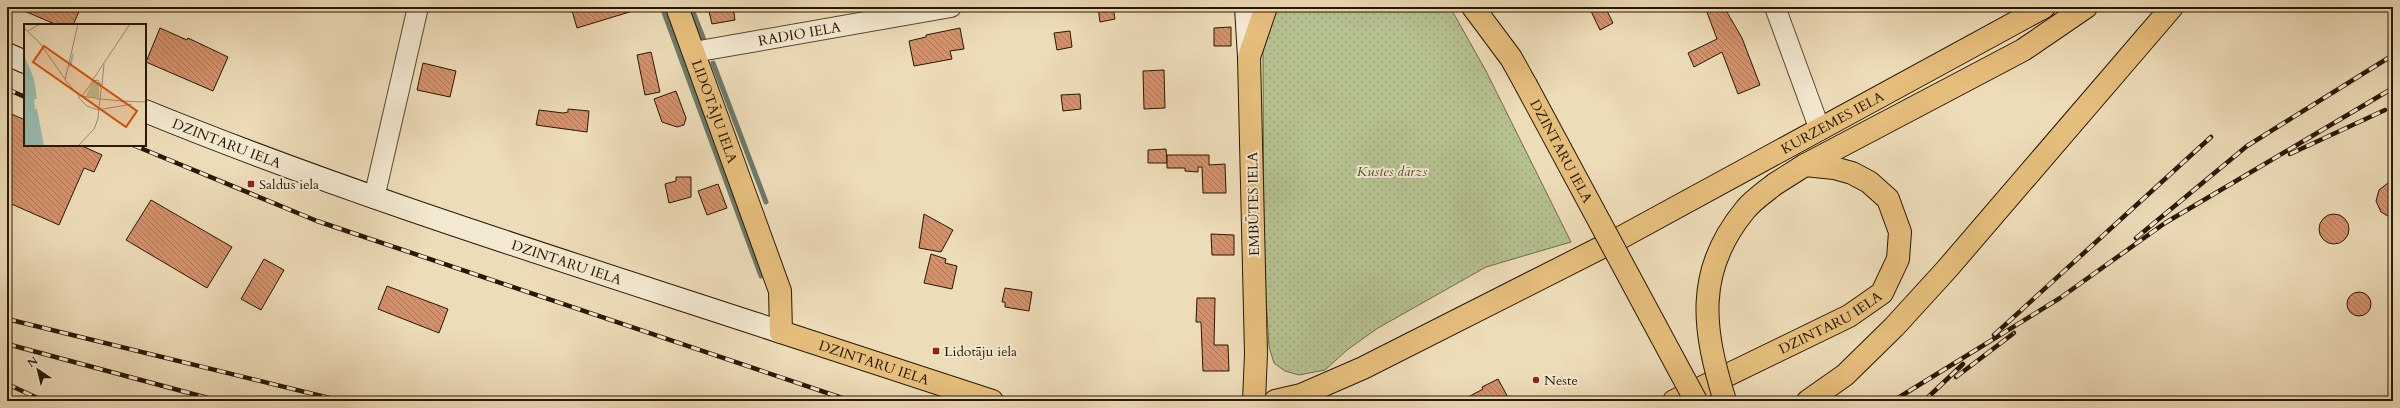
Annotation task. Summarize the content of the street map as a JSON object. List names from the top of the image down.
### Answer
{
  "streets": {
    "main road": [
      "LIDOTĀJU IELA",
      "KURZEMES IELA",
      "DZINTARU IELA",
      "EMBŪTES IELA"
    ],
    "street": ["RADIO IELA"]
  },
  "crossings": [
    ["RADIO IELA", "LIDOTĀJU IELA"],
    ["LIDOTĀJU IELA", "DZINTARU IELA"]
  ],
  "parks": ["Kustes dārzs"],
  "places": {
    "transit": ["Saldus iela", "Lidotāju iela"],
    "other": ["Neste"]
  },
  "north": "top left"
}
